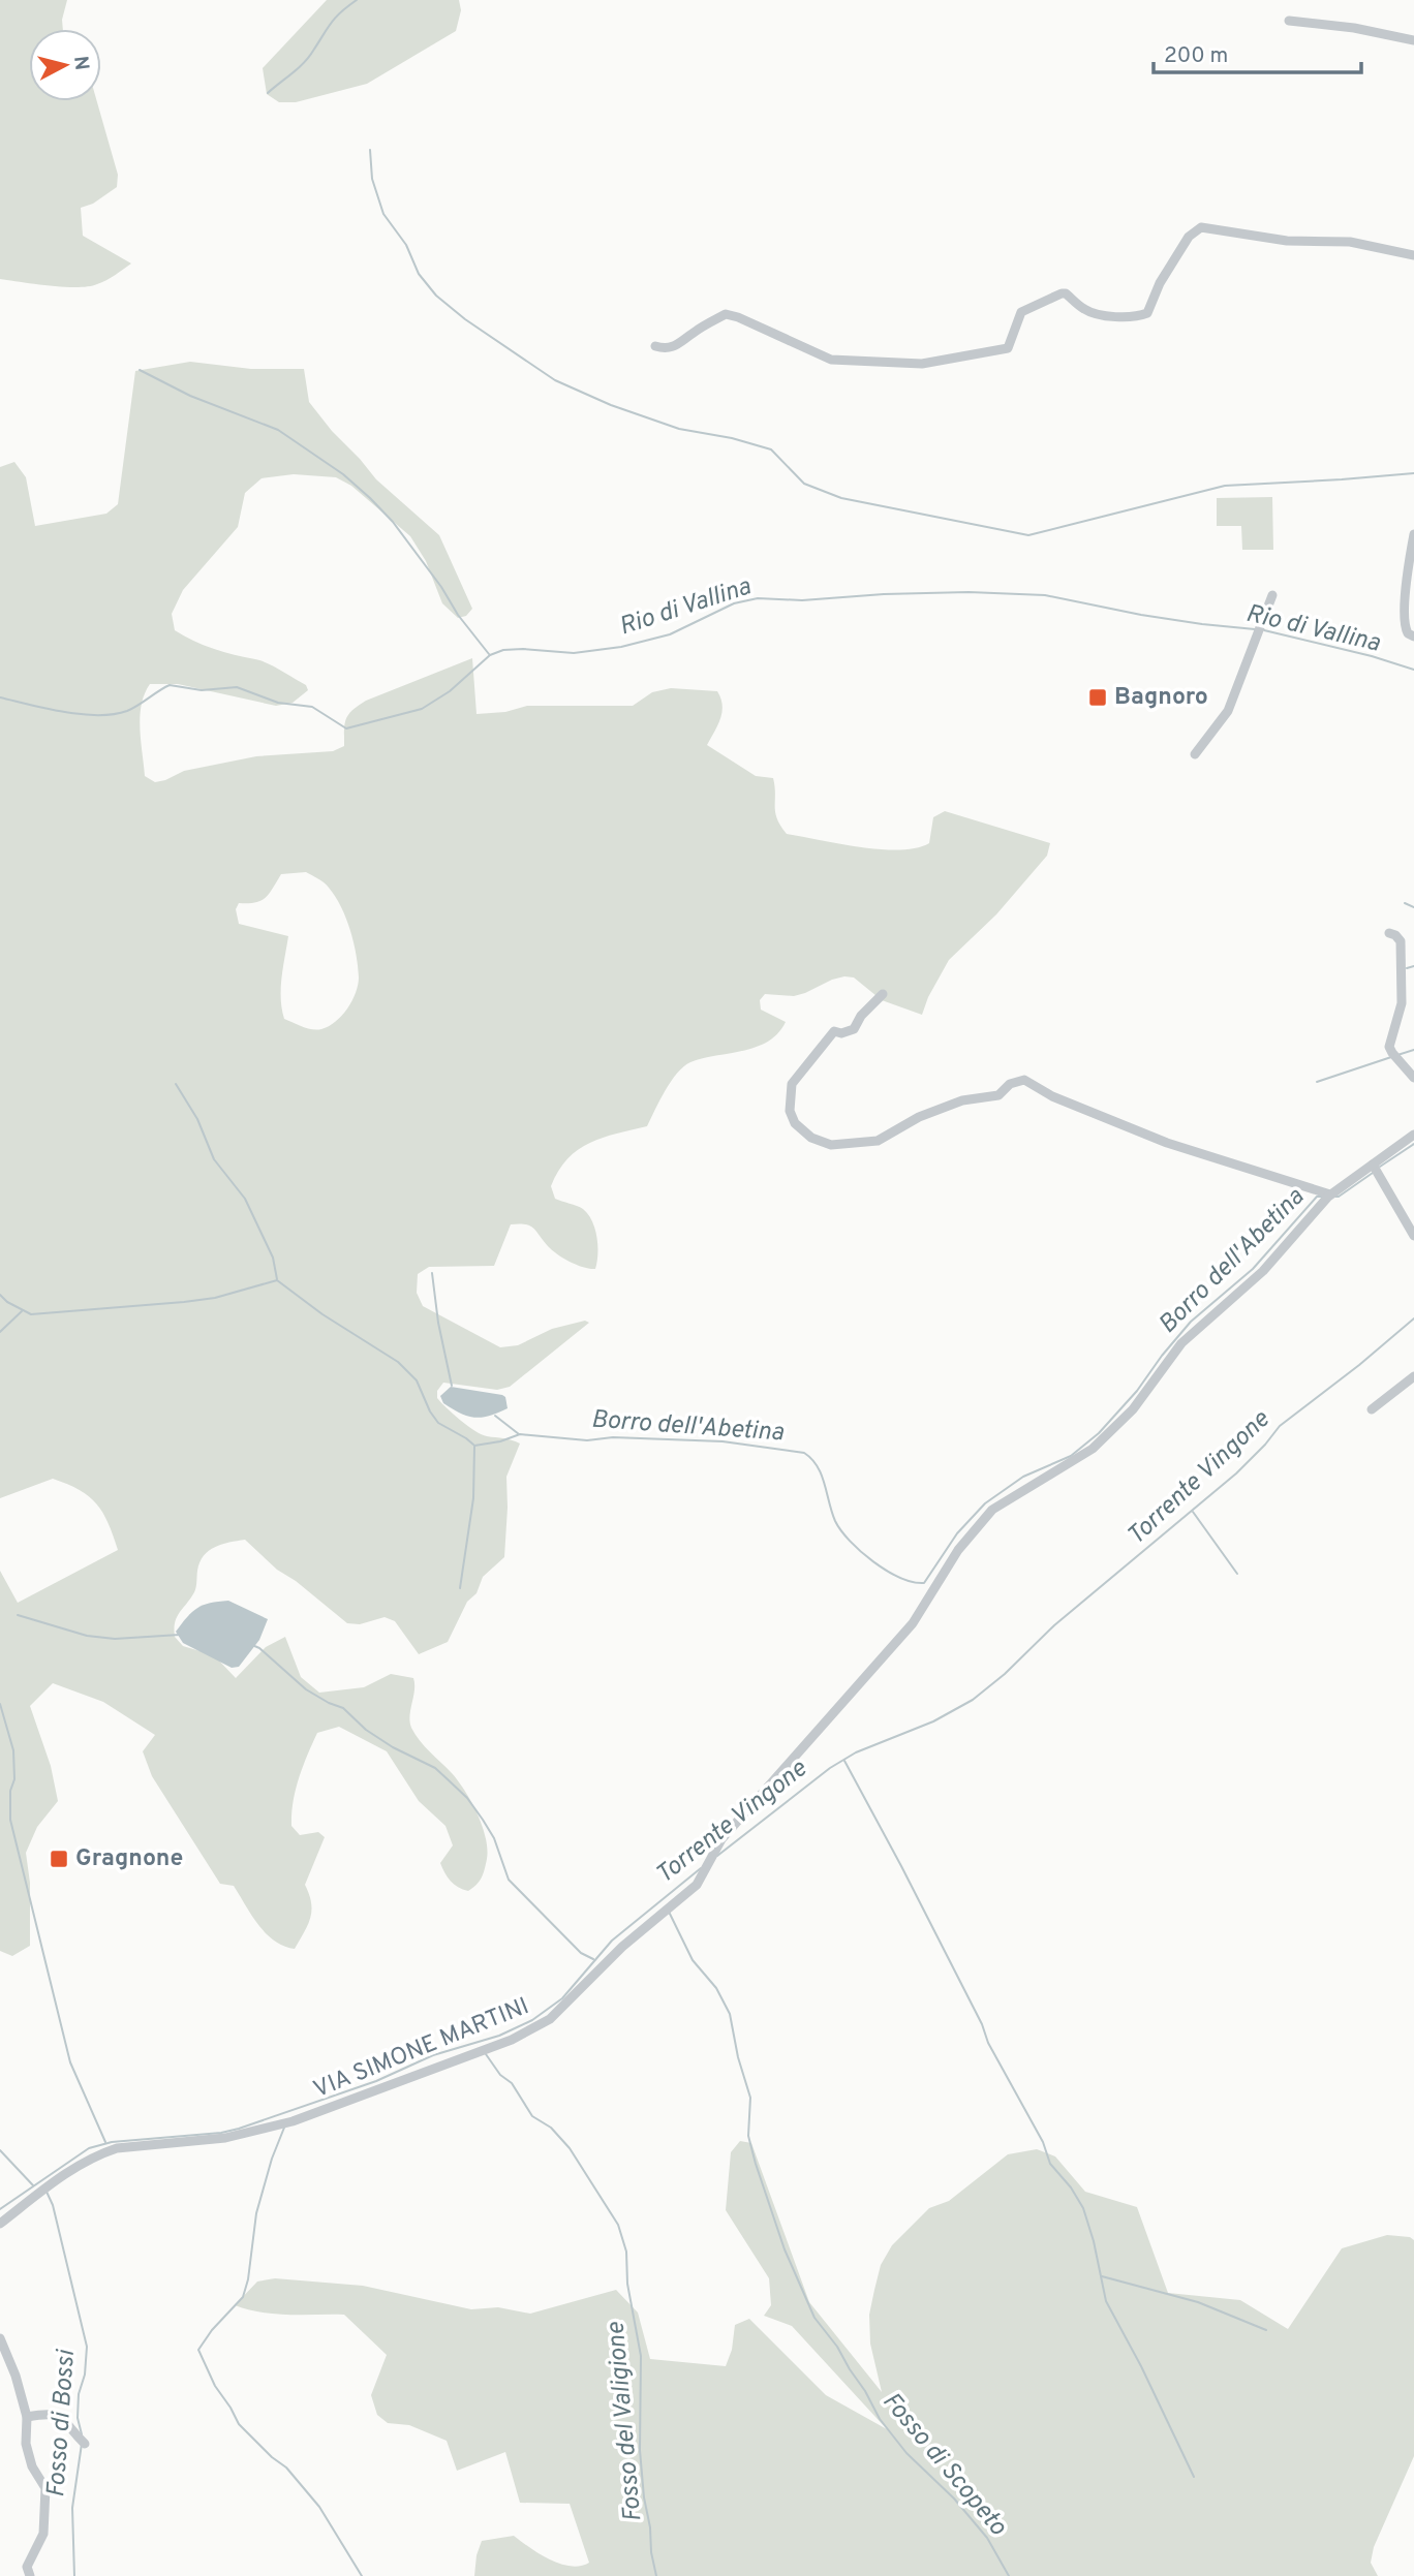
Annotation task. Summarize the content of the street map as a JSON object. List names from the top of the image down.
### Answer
{
  "streets": {
    "street": ["VIA SIMONE MARTINI"]
  },
  "water": [
    "Rio di Vallina",
    "Borro dell'Abetina",
    "Torrente Vingone",
    "Fosso del Valigione",
    "Fosso di Bossi",
    "Fosso di Scopeto"
  ],
  "places": {
    "transit": ["Bagnoro", "Gragnone"]
  },
  "scale_bar": "200 m",
  "north": "right"
}
